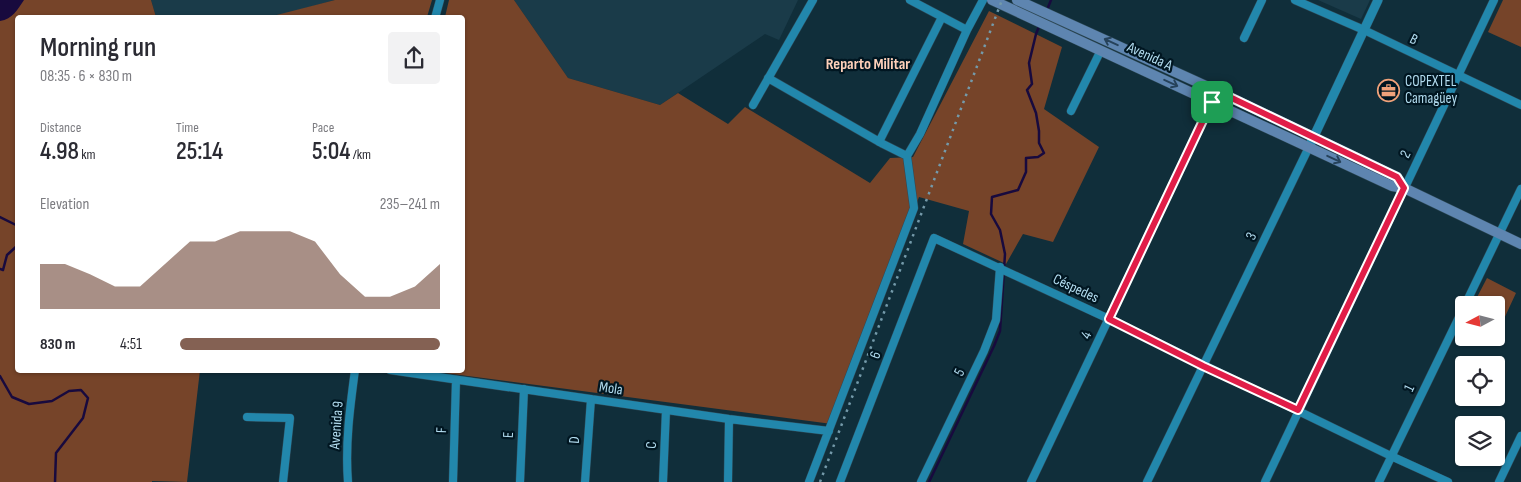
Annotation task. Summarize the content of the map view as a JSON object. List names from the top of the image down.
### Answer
{
  "streets": {
    "main road": ["Avenida A"],
    "street": [
      "B",
      "2",
      "3",
      "Céspedes",
      "4",
      "6",
      "5",
      "Mola",
      "1",
      "Avenida 9",
      "F",
      "E",
      "D",
      "C"
    ]
  },
  "crossings": [
    ["B", "2"],
    ["B", "3"],
    ["Avenida A", "2"],
    ["Avenida A", "3"],
    ["Avenida A", "4"],
    ["Avenida A", "1"],
    ["2", "Céspedes"],
    ["3", "Céspedes"],
    ["Céspedes", "4"],
    ["Céspedes", "6"],
    ["Céspedes", "5"],
    ["Céspedes", "1"],
    ["Mola", "F"],
    ["Mola", "E"],
    ["Mola", "D"],
    ["Mola", "C"]
  ],
  "districts": ["Reparto Militar"],
  "places": {
    "office": ["COPEXTEL Camagüey"]
  },
  "north": "left",
  "page": {
    "heading": ["Morning run", "08:35 · 6 × 830 m"],
    "stats": [
      ["Distance", "4.98 km"],
      ["Time", "25:14"],
      ["Pace", "5:04 /km"]
    ],
    "chart": ["Elevation", "235–241 m"],
    "list": [
      {
        "name": "830 m",
        "note": "4:51"
      }
    ]
  }
}
